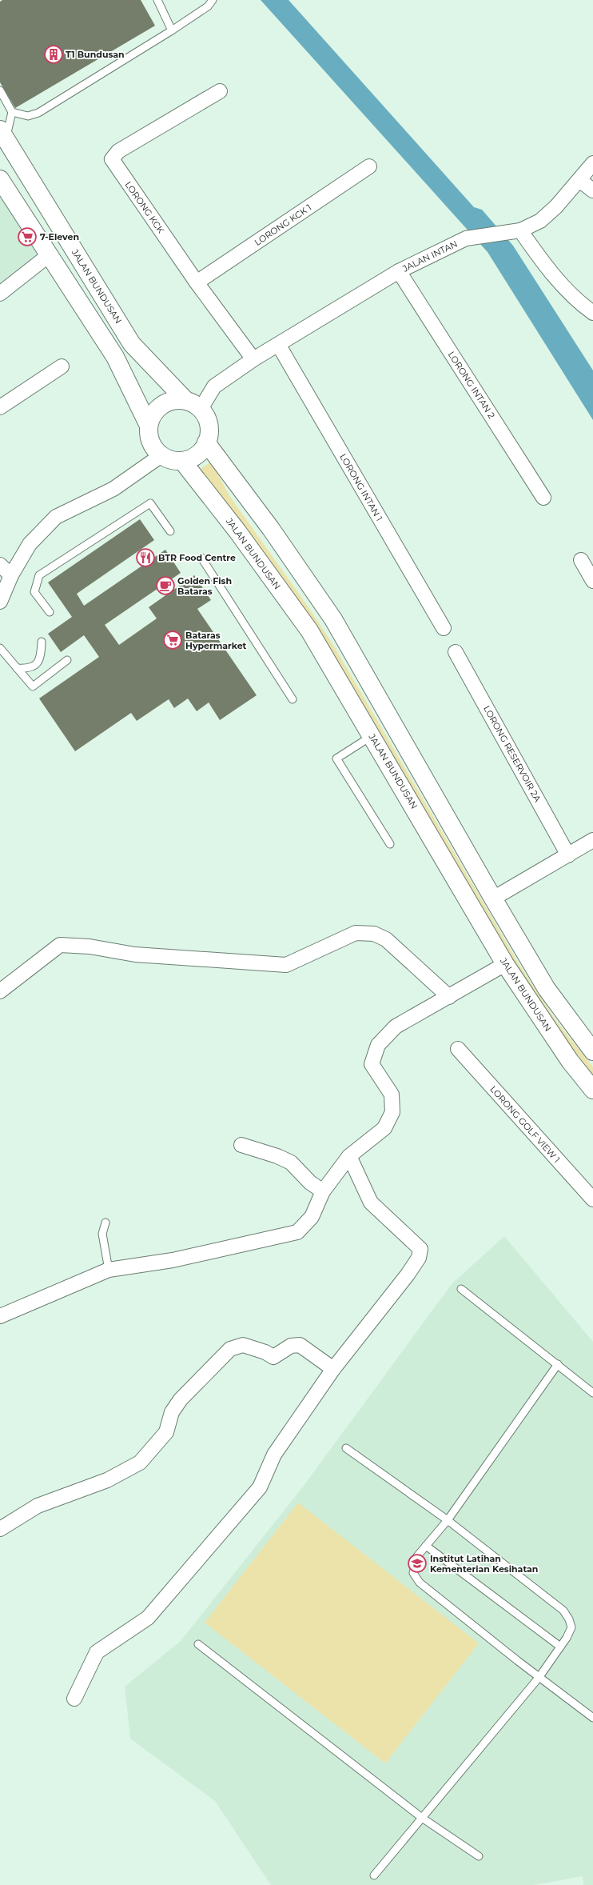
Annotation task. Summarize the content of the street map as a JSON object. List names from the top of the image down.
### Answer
{
  "streets": {
    "main road": ["JALAN BUNDUSAN"],
    "street": [
      "LORONG KCK",
      "LORONG KCK 1",
      "JALAN INTAN",
      "LORONG INTAN 2",
      "LORONG INTAN 1",
      "LORONG RESERVOIR 2A",
      "LORONG GOLF VIEW 1"
    ]
  },
  "crossings": [
    ["LORONG KCK", "LORONG KCK 1"],
    ["LORONG KCK", "JALAN INTAN"],
    ["JALAN INTAN", "JALAN BUNDUSAN"],
    ["JALAN INTAN", "LORONG INTAN 2"],
    ["JALAN INTAN", "LORONG INTAN 1"]
  ],
  "places": {
    "building": ["T1 Bundusan"],
    "supermarket": ["7-Eleven", "Bataras Hypermarket"],
    "restaurant": ["BTR Food Centre"],
    "cafe": ["Golden Fish Bataras"],
    "school or university": ["Institut Latihan Kementerian Kesihatan"]
  }
}
